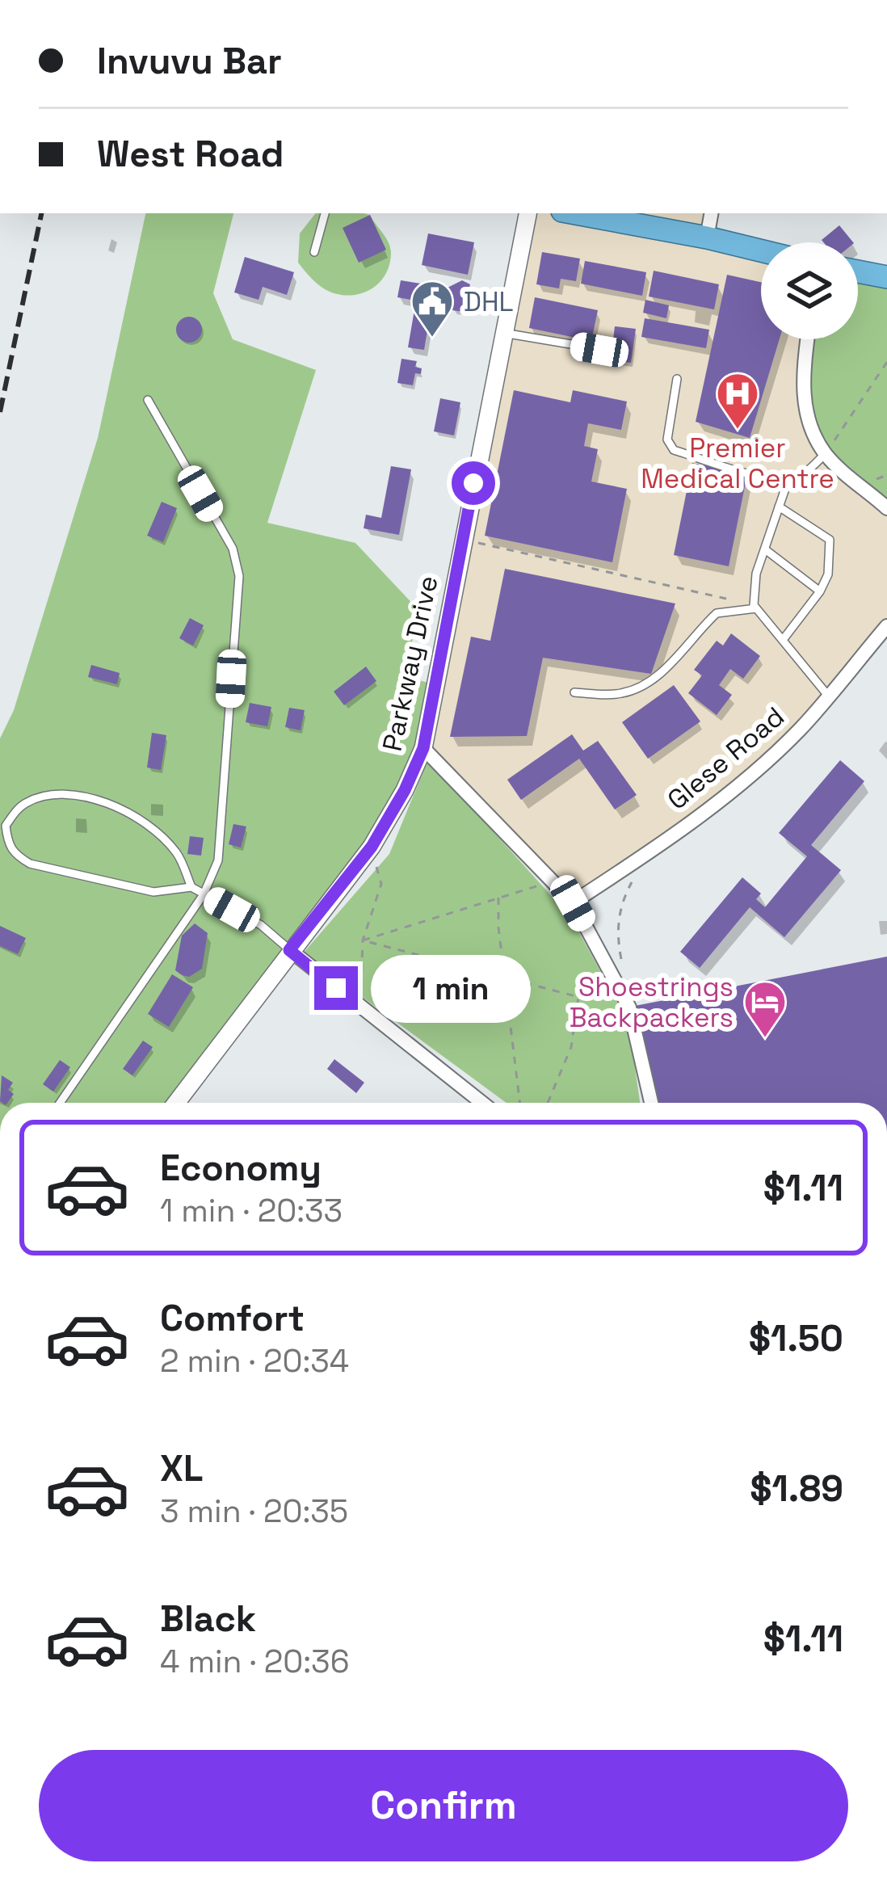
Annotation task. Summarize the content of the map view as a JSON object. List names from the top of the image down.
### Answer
{
  "streets": {
    "street": ["Parkway Drive", "Glese Road"]
  },
  "places": {
    "public building": ["DHL"],
    "hospital": ["Premier Medical Centre"],
    "hotel": ["Shoestrings Backpackers"]
  },
  "page": {
    "banner": ["Invuvu Bar", "West Road"],
    "bubble": "1 min",
    "list": [
      {
        "name": "Economy",
        "note": "1 min · 20:33",
        "value": "$1.11"
      },
      {
        "name": "Comfort",
        "note": "2 min · 20:34",
        "value": "$1.50"
      },
      {
        "name": "XL",
        "note": "3 min · 20:35",
        "value": "$1.89"
      },
      {
        "name": "Black",
        "note": "4 min · 20:36",
        "value": "$1.11"
      }
    ],
    "buttons": "Confirm"
  }
}
